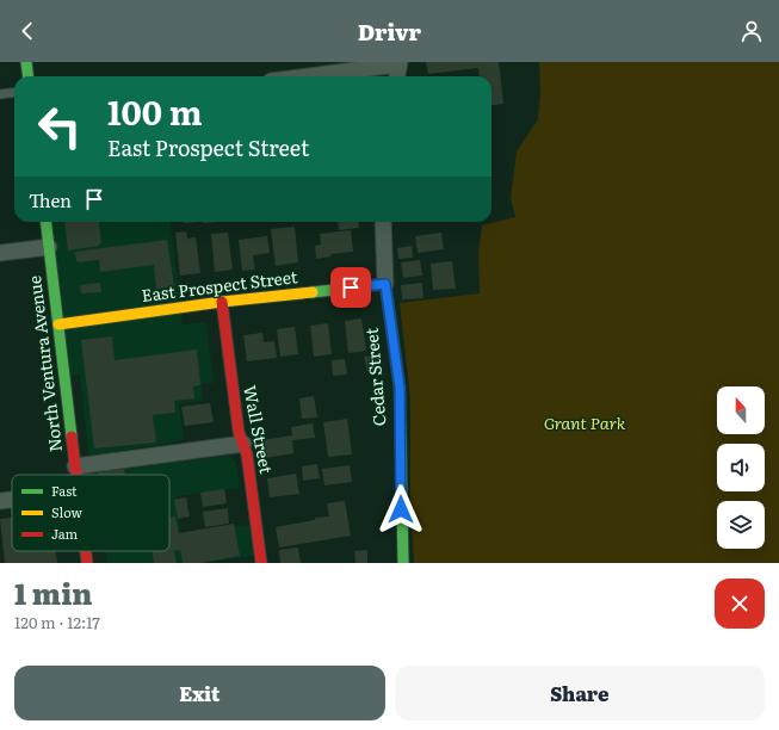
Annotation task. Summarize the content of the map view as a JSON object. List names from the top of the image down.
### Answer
{
  "streets": {
    "main road": [
      "East Prospect Street",
      "North Ventura Avenue",
      "Cedar Street",
      "Wall Street"
    ]
  },
  "crossings": [
    ["East Prospect Street", "North Ventura Avenue"],
    ["East Prospect Street", "Cedar Street"],
    ["East Prospect Street", "Wall Street"]
  ],
  "parks": ["Grant Park"],
  "legend": ["Fast", "Slow", "Jam"],
  "north": "top",
  "page": {
    "header": "Drivr",
    "turn": ["100 m", "East Prospect Street"],
    "then": "Then",
    "heading": ["1 min", "120 m · 12:17"],
    "buttons": ["Exit", "Share"]
  }
}
